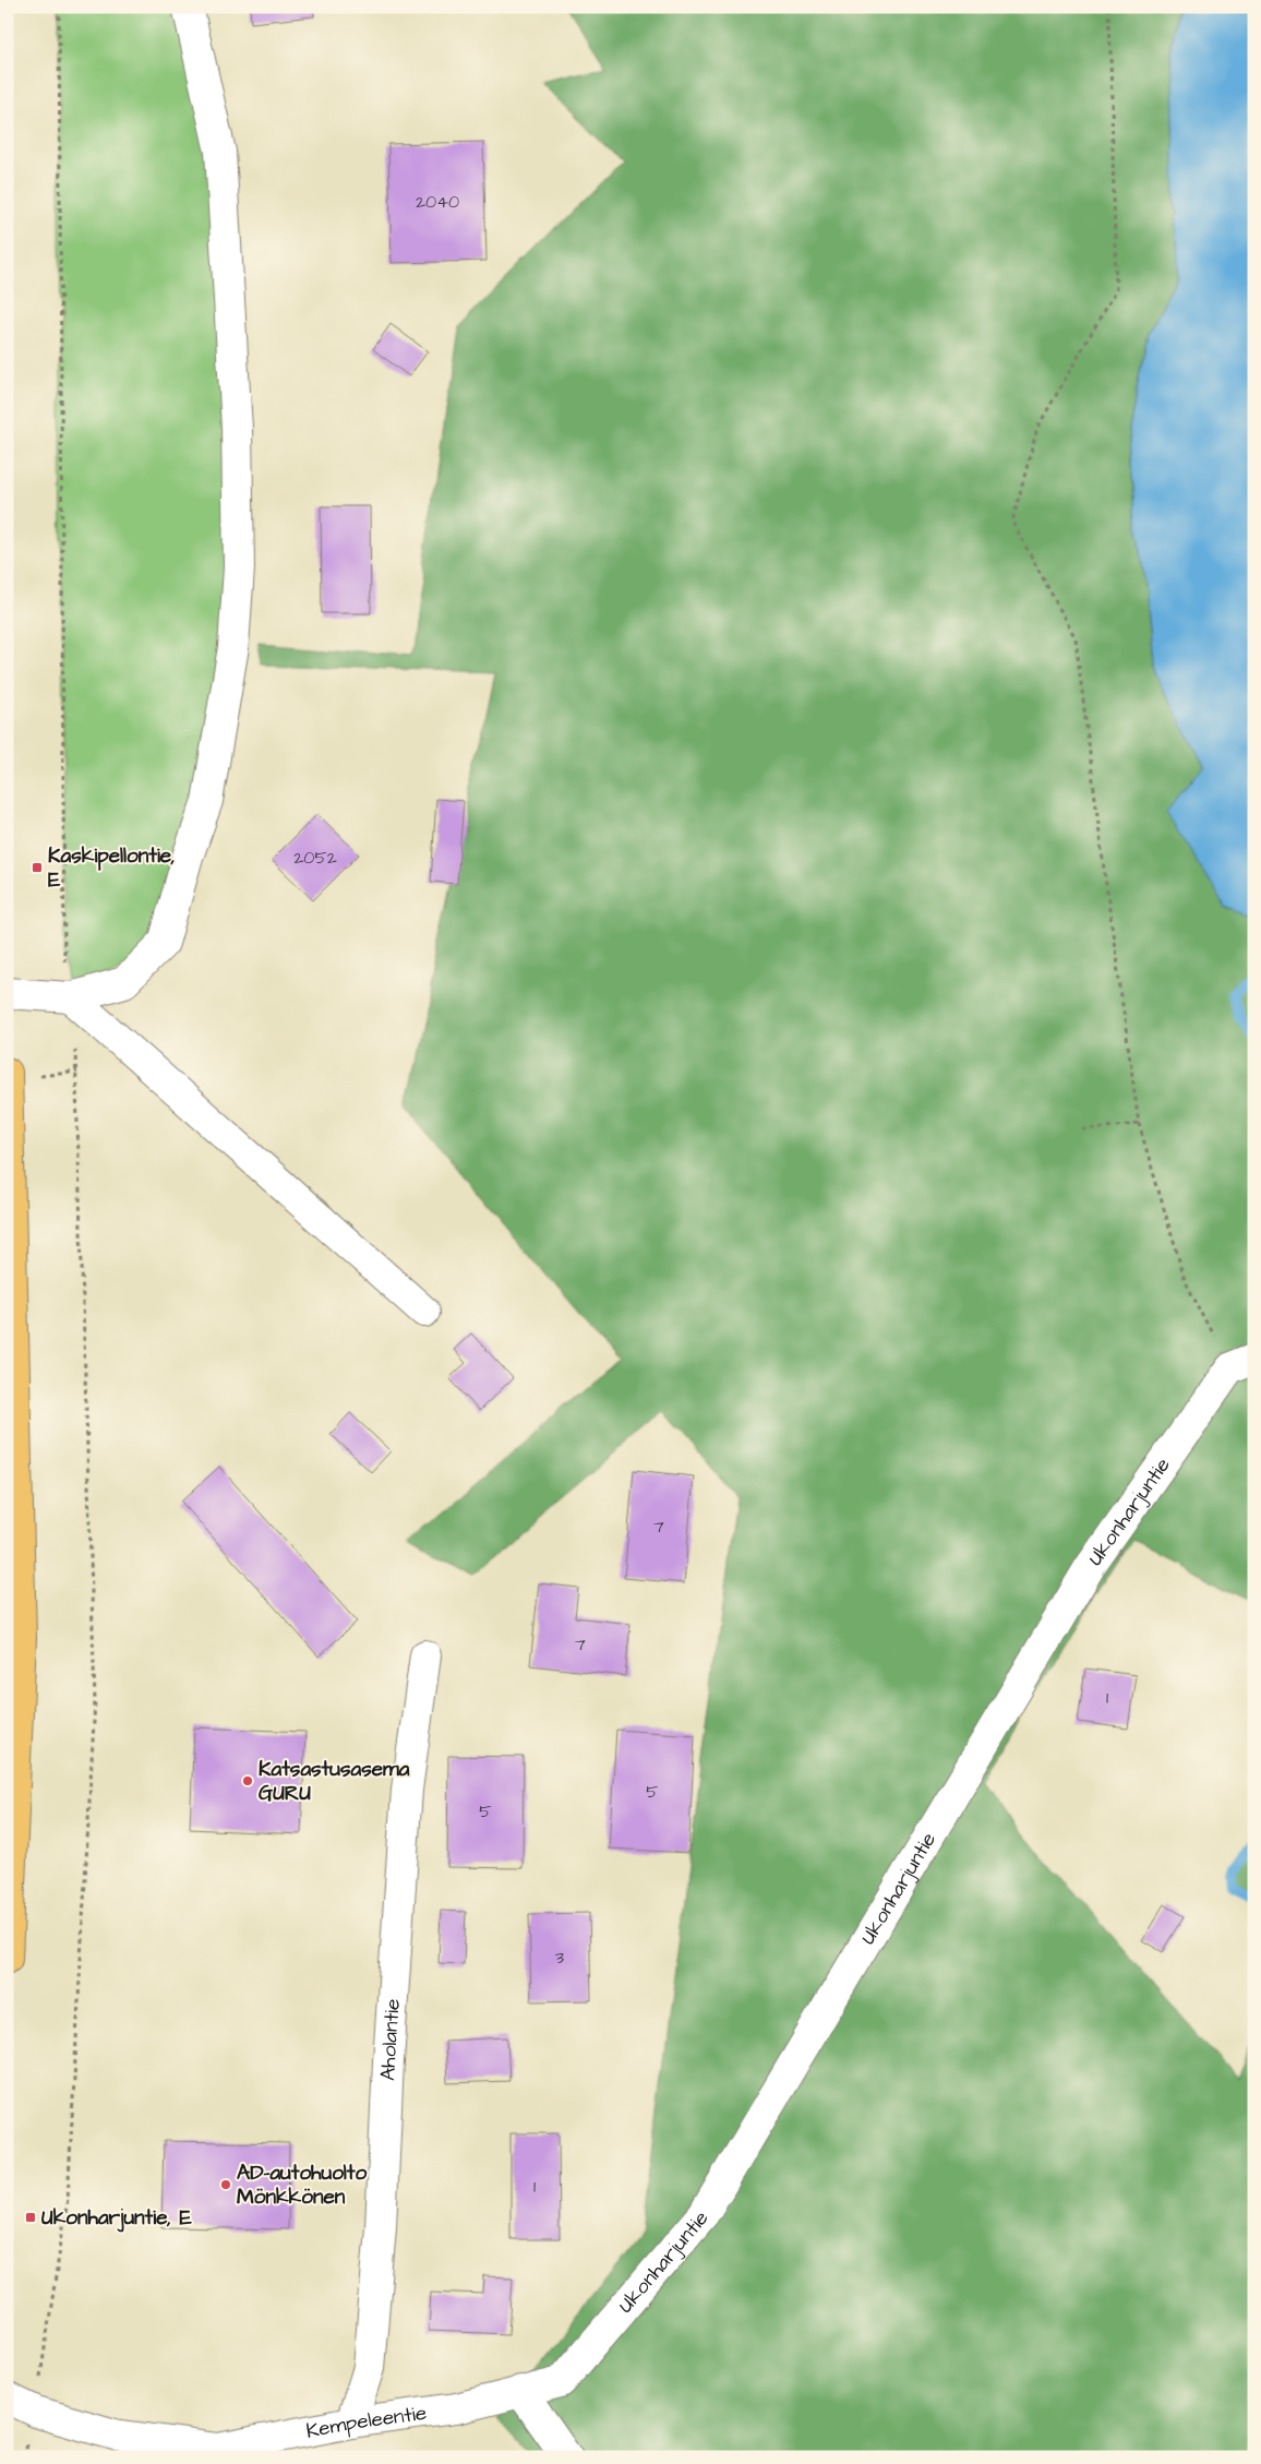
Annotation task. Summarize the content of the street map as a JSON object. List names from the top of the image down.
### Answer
{
  "streets": {
    "street": ["Ukonharjuntie", "Aholantie", "Kempeleentie"]
  },
  "crossings": [
    ["Ukonharjuntie", "Kempeleentie"],
    ["Aholantie", "Kempeleentie"]
  ],
  "places": {
    "transit": ["Kaskipellontie, E", "Ukonharjuntie, E"],
    "other": ["Katsastusasema GURU", "AD-autohuolto Mönkkönen"]
  },
  "house_numbers": [
    "2040",
    "2052",
    "7",
    "7",
    "1",
    "5",
    "5",
    "3",
    "1"
  ]
}
